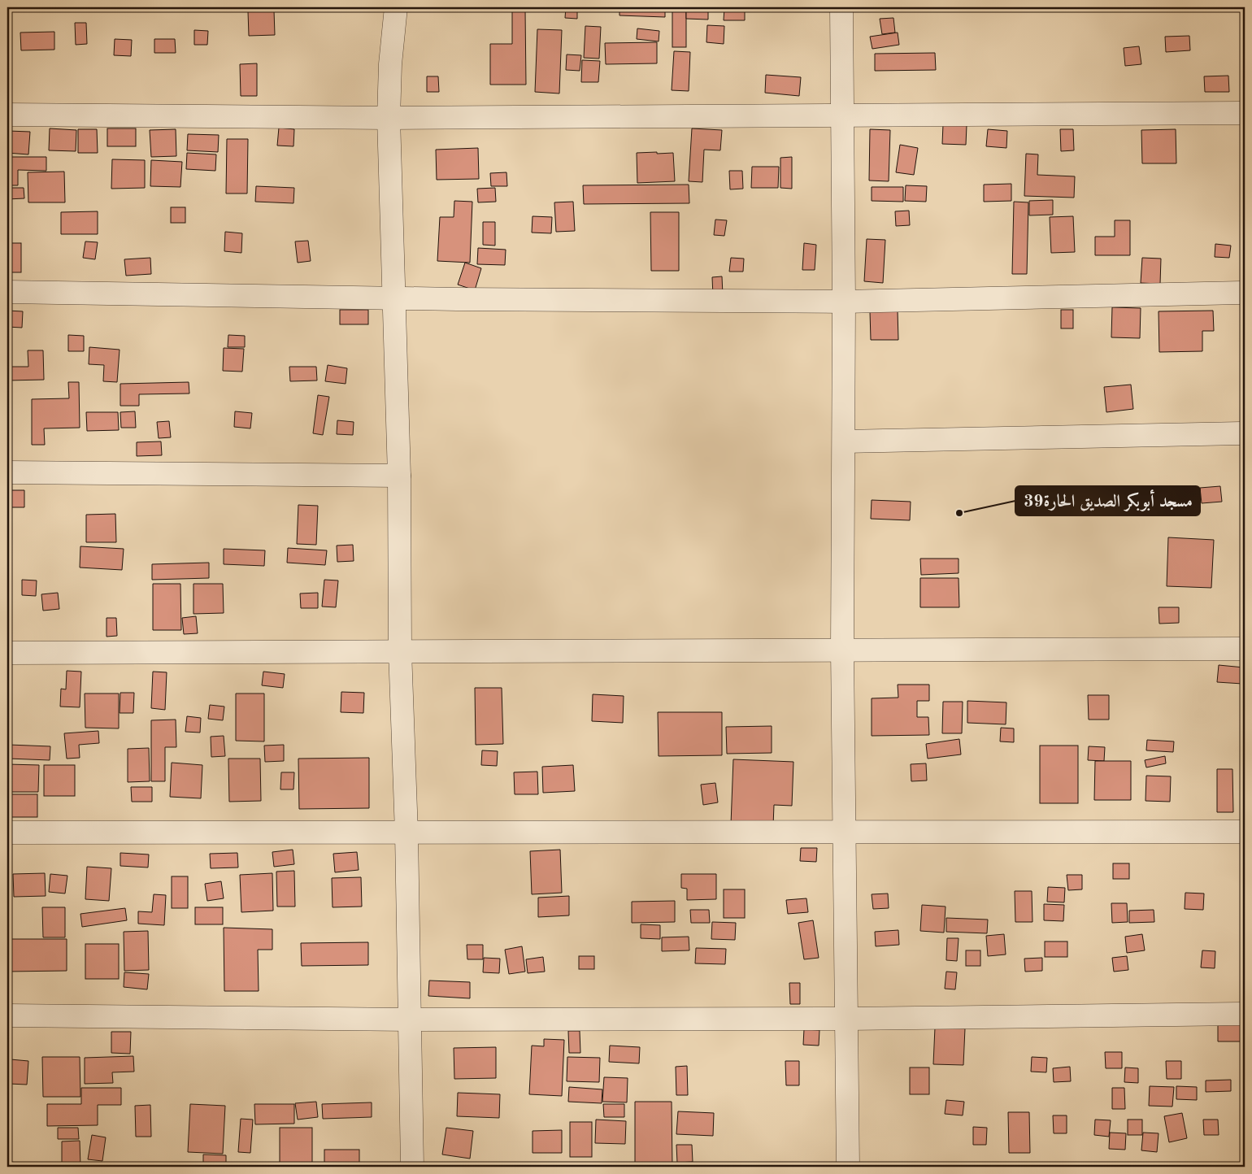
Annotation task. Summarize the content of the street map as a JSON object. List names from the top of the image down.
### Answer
{
  "places": ["مسجد أبوبكر الصديق الحارة39"]
}
